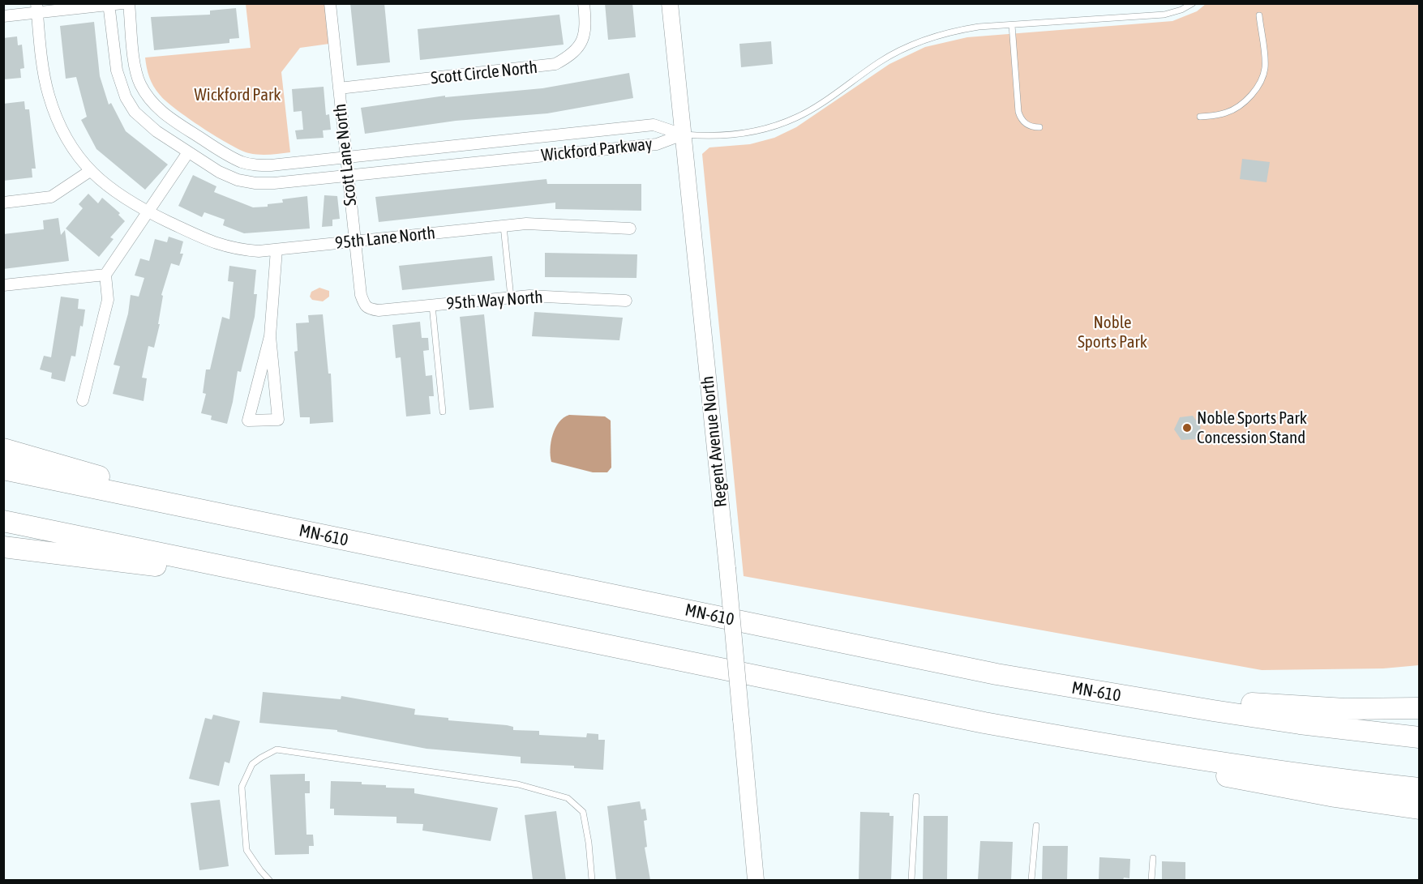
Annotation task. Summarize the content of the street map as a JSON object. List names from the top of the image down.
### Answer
{
  "streets": {
    "highway": ["MN-610"],
    "street": [
      "Scott Circle North",
      "Wickford Parkway",
      "Scott Lane North",
      "95th Lane North",
      "95th Way North",
      "Regent Avenue North"
    ]
  },
  "crossings": [
    ["Scott Circle North", "Scott Lane North"],
    ["Wickford Parkway", "Scott Lane North"],
    ["Wickford Parkway", "Regent Avenue North"],
    ["Scott Lane North", "95th Lane North"],
    ["Scott Lane North", "95th Way North"]
  ],
  "parks": ["Wickford Park", "Noble Sports Park"],
  "places": ["Noble Sports Park Concession Stand"]
}
